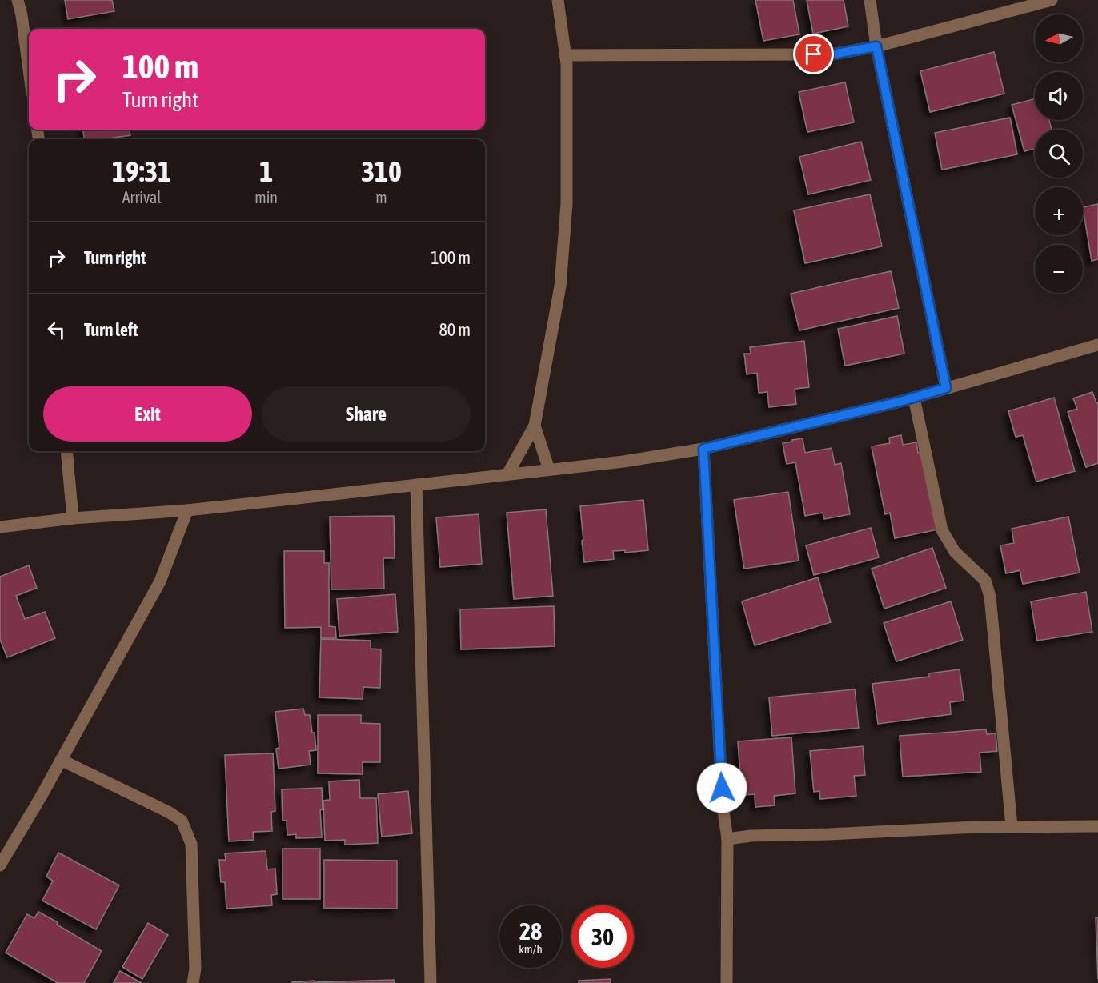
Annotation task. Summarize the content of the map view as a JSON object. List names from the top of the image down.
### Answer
{
  "north": "left",
  "page": {
    "map_buttons": ["+", "−"],
    "turn": ["100 m", "Turn right"],
    "eta": [
      "19:31",
      "Arrival",
      "1",
      "min",
      "310",
      "m"
    ],
    "list": [
      {
        "name": "Turn right",
        "value": "100 m"
      },
      {
        "name": "Turn left",
        "value": "80 m"
      }
    ],
    "buttons": ["Exit", "Share"],
    "speed": "28 km/h",
    "limit": "30"
  }
}
